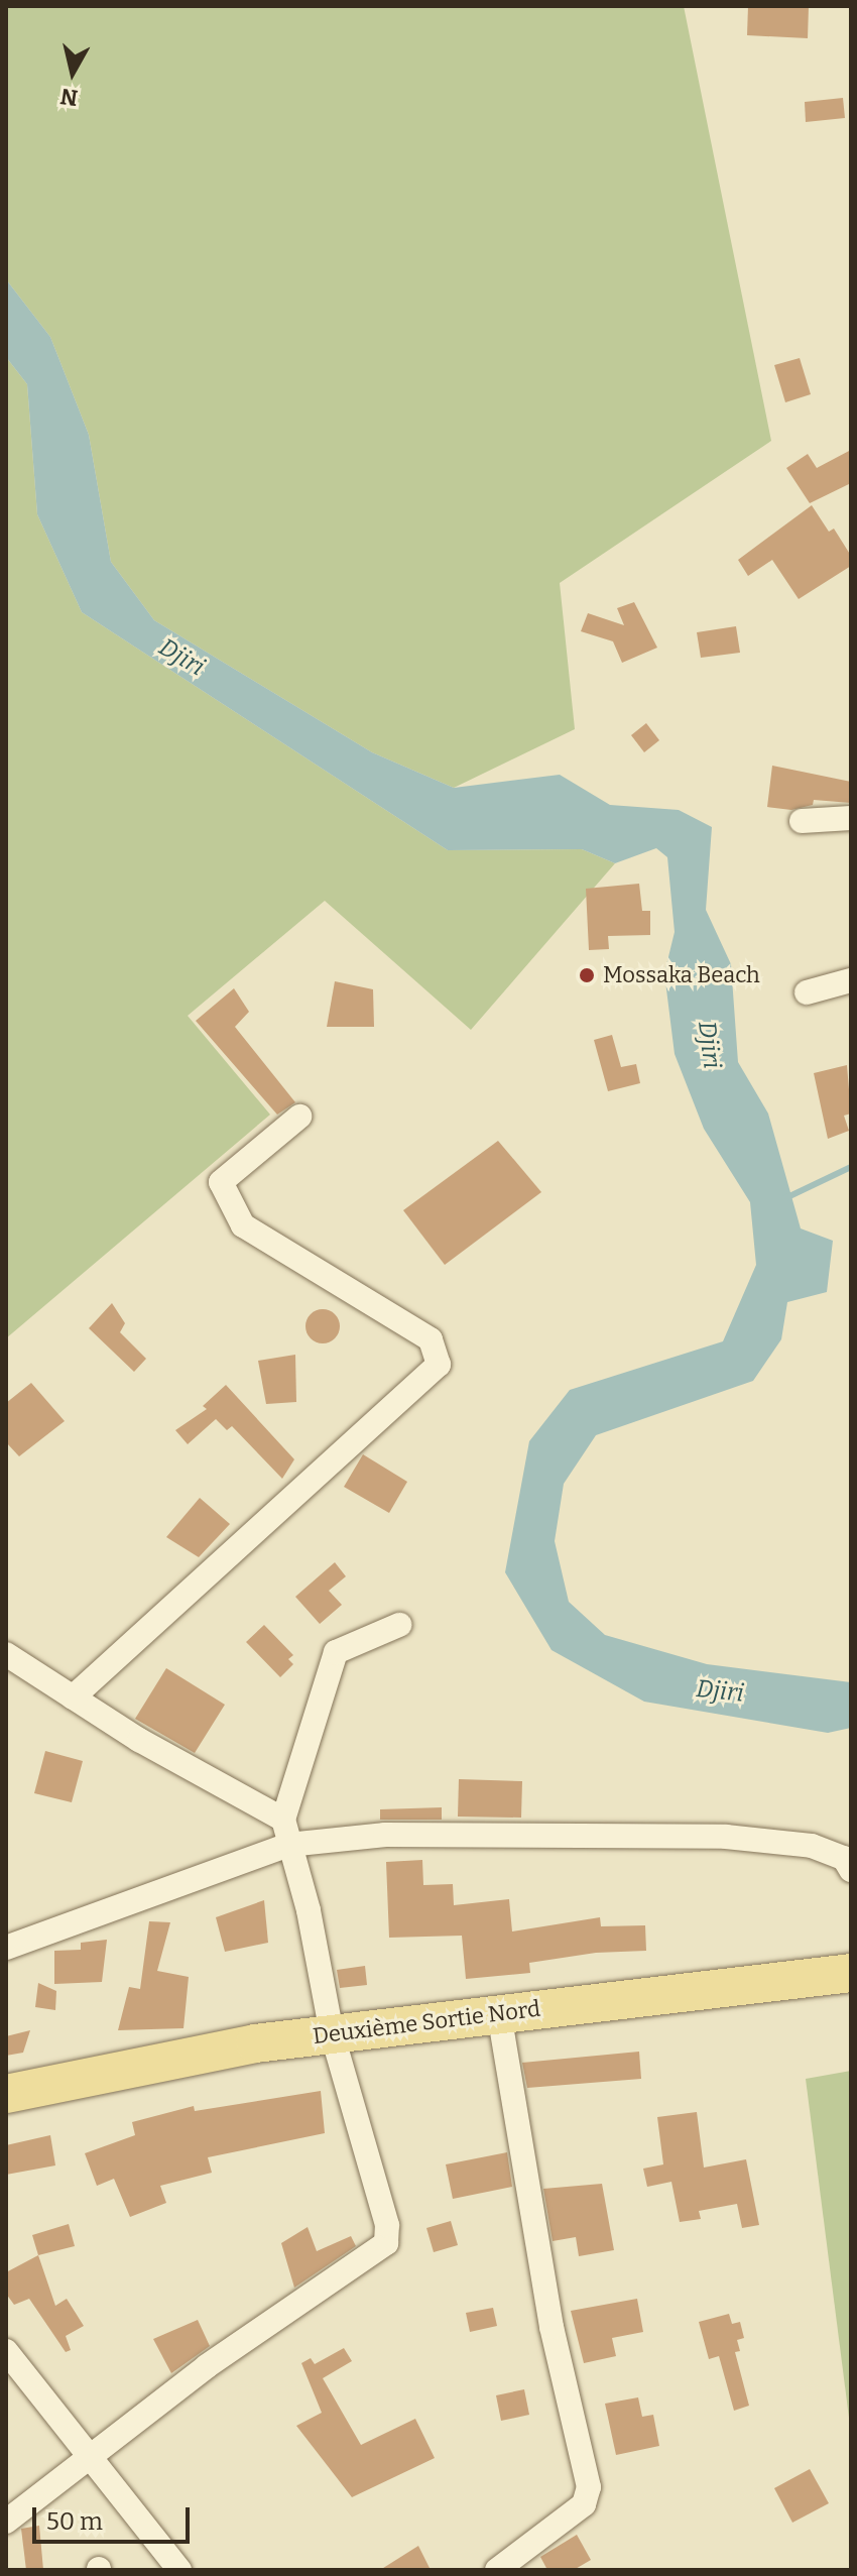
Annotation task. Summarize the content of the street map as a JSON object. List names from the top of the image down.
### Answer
{
  "streets": {
    "main road": ["Deuxième Sortie Nord"]
  },
  "water": ["Djiri"],
  "places": ["Mossaka Beach"],
  "scale_bar": "50 m",
  "north": "bottom"
}
